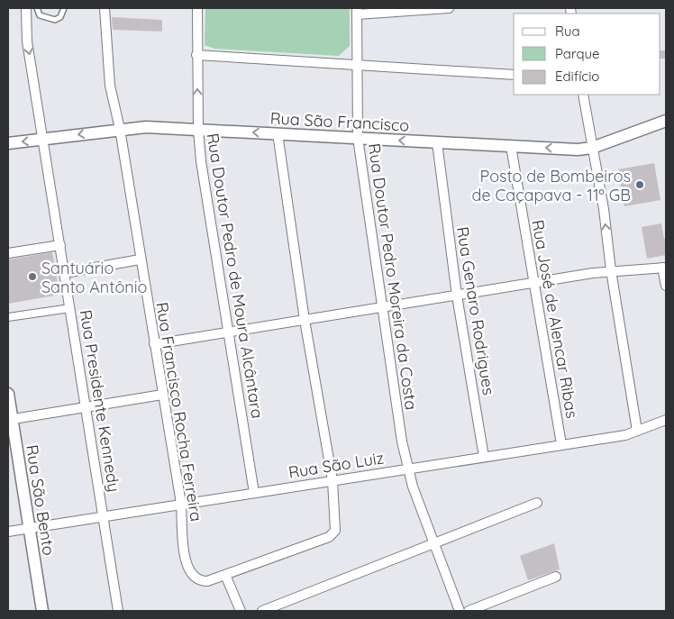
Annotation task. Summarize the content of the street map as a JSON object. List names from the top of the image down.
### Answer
{
  "streets": {
    "street": [
      "Rua São Francisco",
      "Rua Doutor Pedro de Moura Alcântara",
      "Rua Doutor Pedro Moreira da Costa",
      "Rua Genaro Rodrigues",
      "Rua José de Alencar Ribas",
      "Rua Presidente Kennedy",
      "Rua Francisco Rocha Ferreira",
      "Rua São Luiz",
      "Rua São Bento"
    ]
  },
  "crossings": [
    ["Rua São Francisco", "Rua Doutor Pedro de Moura Alcântara"],
    ["Rua São Francisco", "Rua Doutor Pedro Moreira da Costa"],
    ["Rua São Francisco", "Rua Genaro Rodrigues"],
    ["Rua São Francisco", "Rua José de Alencar Ribas"],
    ["Rua São Francisco", "Rua Presidente Kennedy"],
    ["Rua São Francisco", "Rua Francisco Rocha Ferreira"],
    ["Rua Doutor Pedro de Moura Alcântara", "Rua São Luiz"],
    ["Rua Doutor Pedro Moreira da Costa", "Rua São Luiz"],
    ["Rua Genaro Rodrigues", "Rua São Luiz"],
    ["Rua José de Alencar Ribas", "Rua São Luiz"],
    ["Rua Presidente Kennedy", "Rua São Luiz"],
    ["Rua Francisco Rocha Ferreira", "Rua São Luiz"],
    ["Rua São Luiz", "Rua São Bento"]
  ],
  "places": ["Posto de Bombeiros de Caçapava - 11º GB", "Santuário Santo Antônio"],
  "legend": ["Rua", "Parque", "Edifício"]
}
